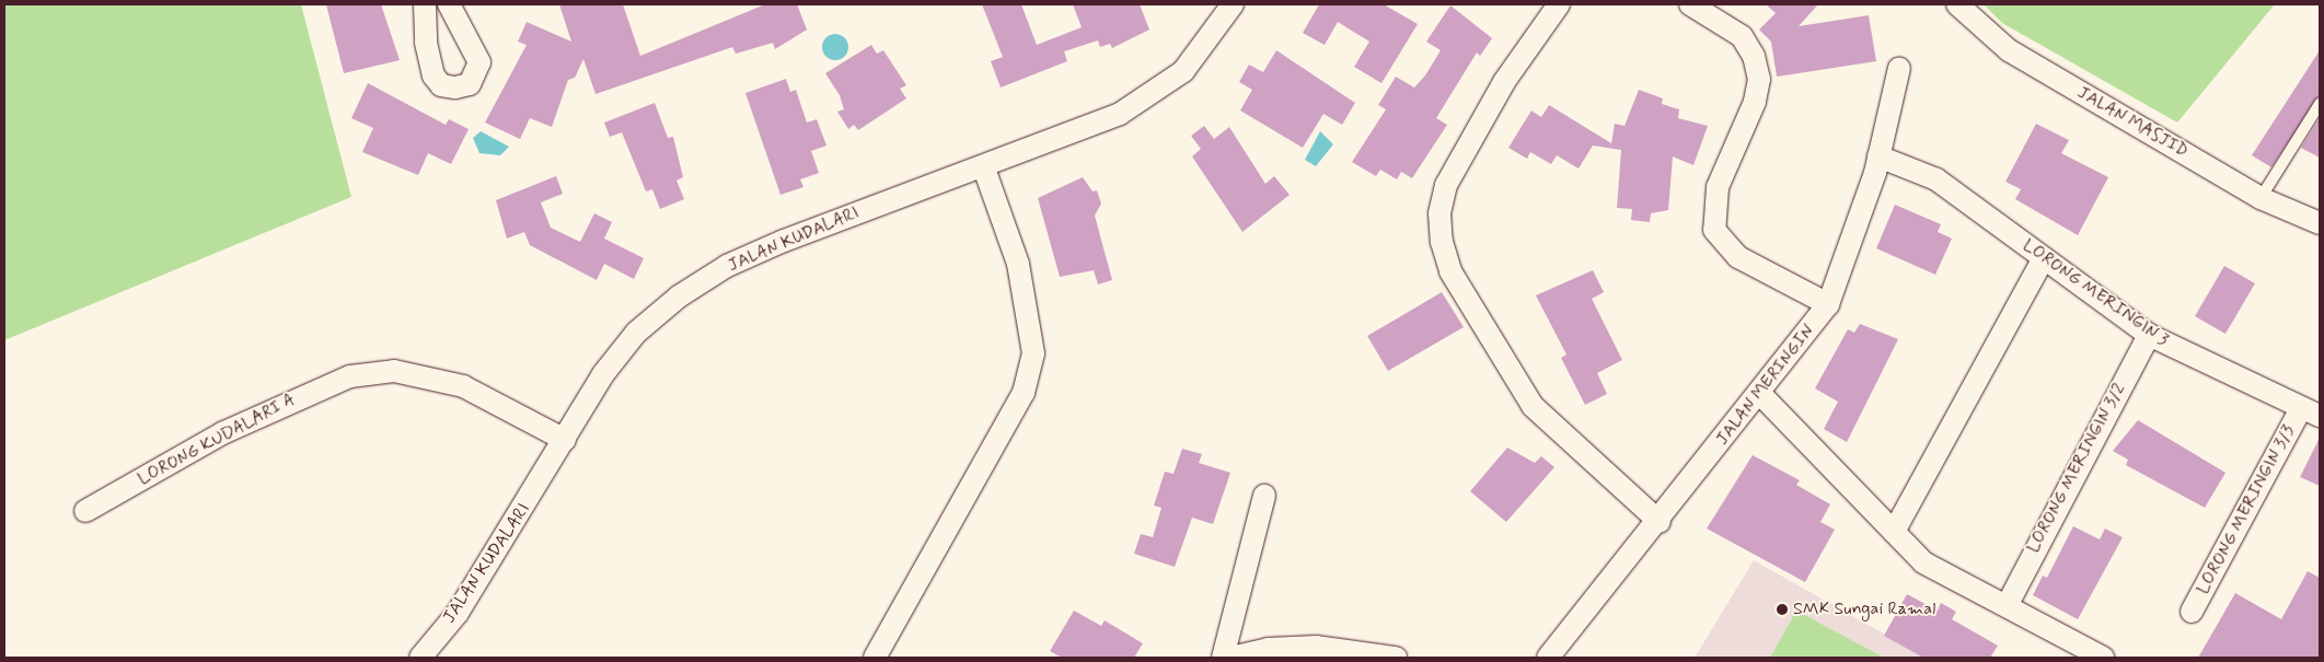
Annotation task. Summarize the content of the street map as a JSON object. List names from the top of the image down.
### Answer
{
  "streets": {
    "street": [
      "JALAN MASJID",
      "JALAN KUDALARI",
      "LORONG MERINGIN 3",
      "JALAN MERINGIN",
      "LORONG KUDALARI A",
      "LORONG MERINGIN 3/2",
      "LORONG MERINGIN 3/3"
    ]
  },
  "crossings": [
    ["JALAN KUDALARI", "LORONG KUDALARI A"],
    ["LORONG MERINGIN 3", "JALAN MERINGIN"],
    ["LORONG MERINGIN 3", "LORONG MERINGIN 3/2"],
    ["LORONG MERINGIN 3", "LORONG MERINGIN 3/3"]
  ],
  "places": ["SMK Sungai Ramal"]
}
